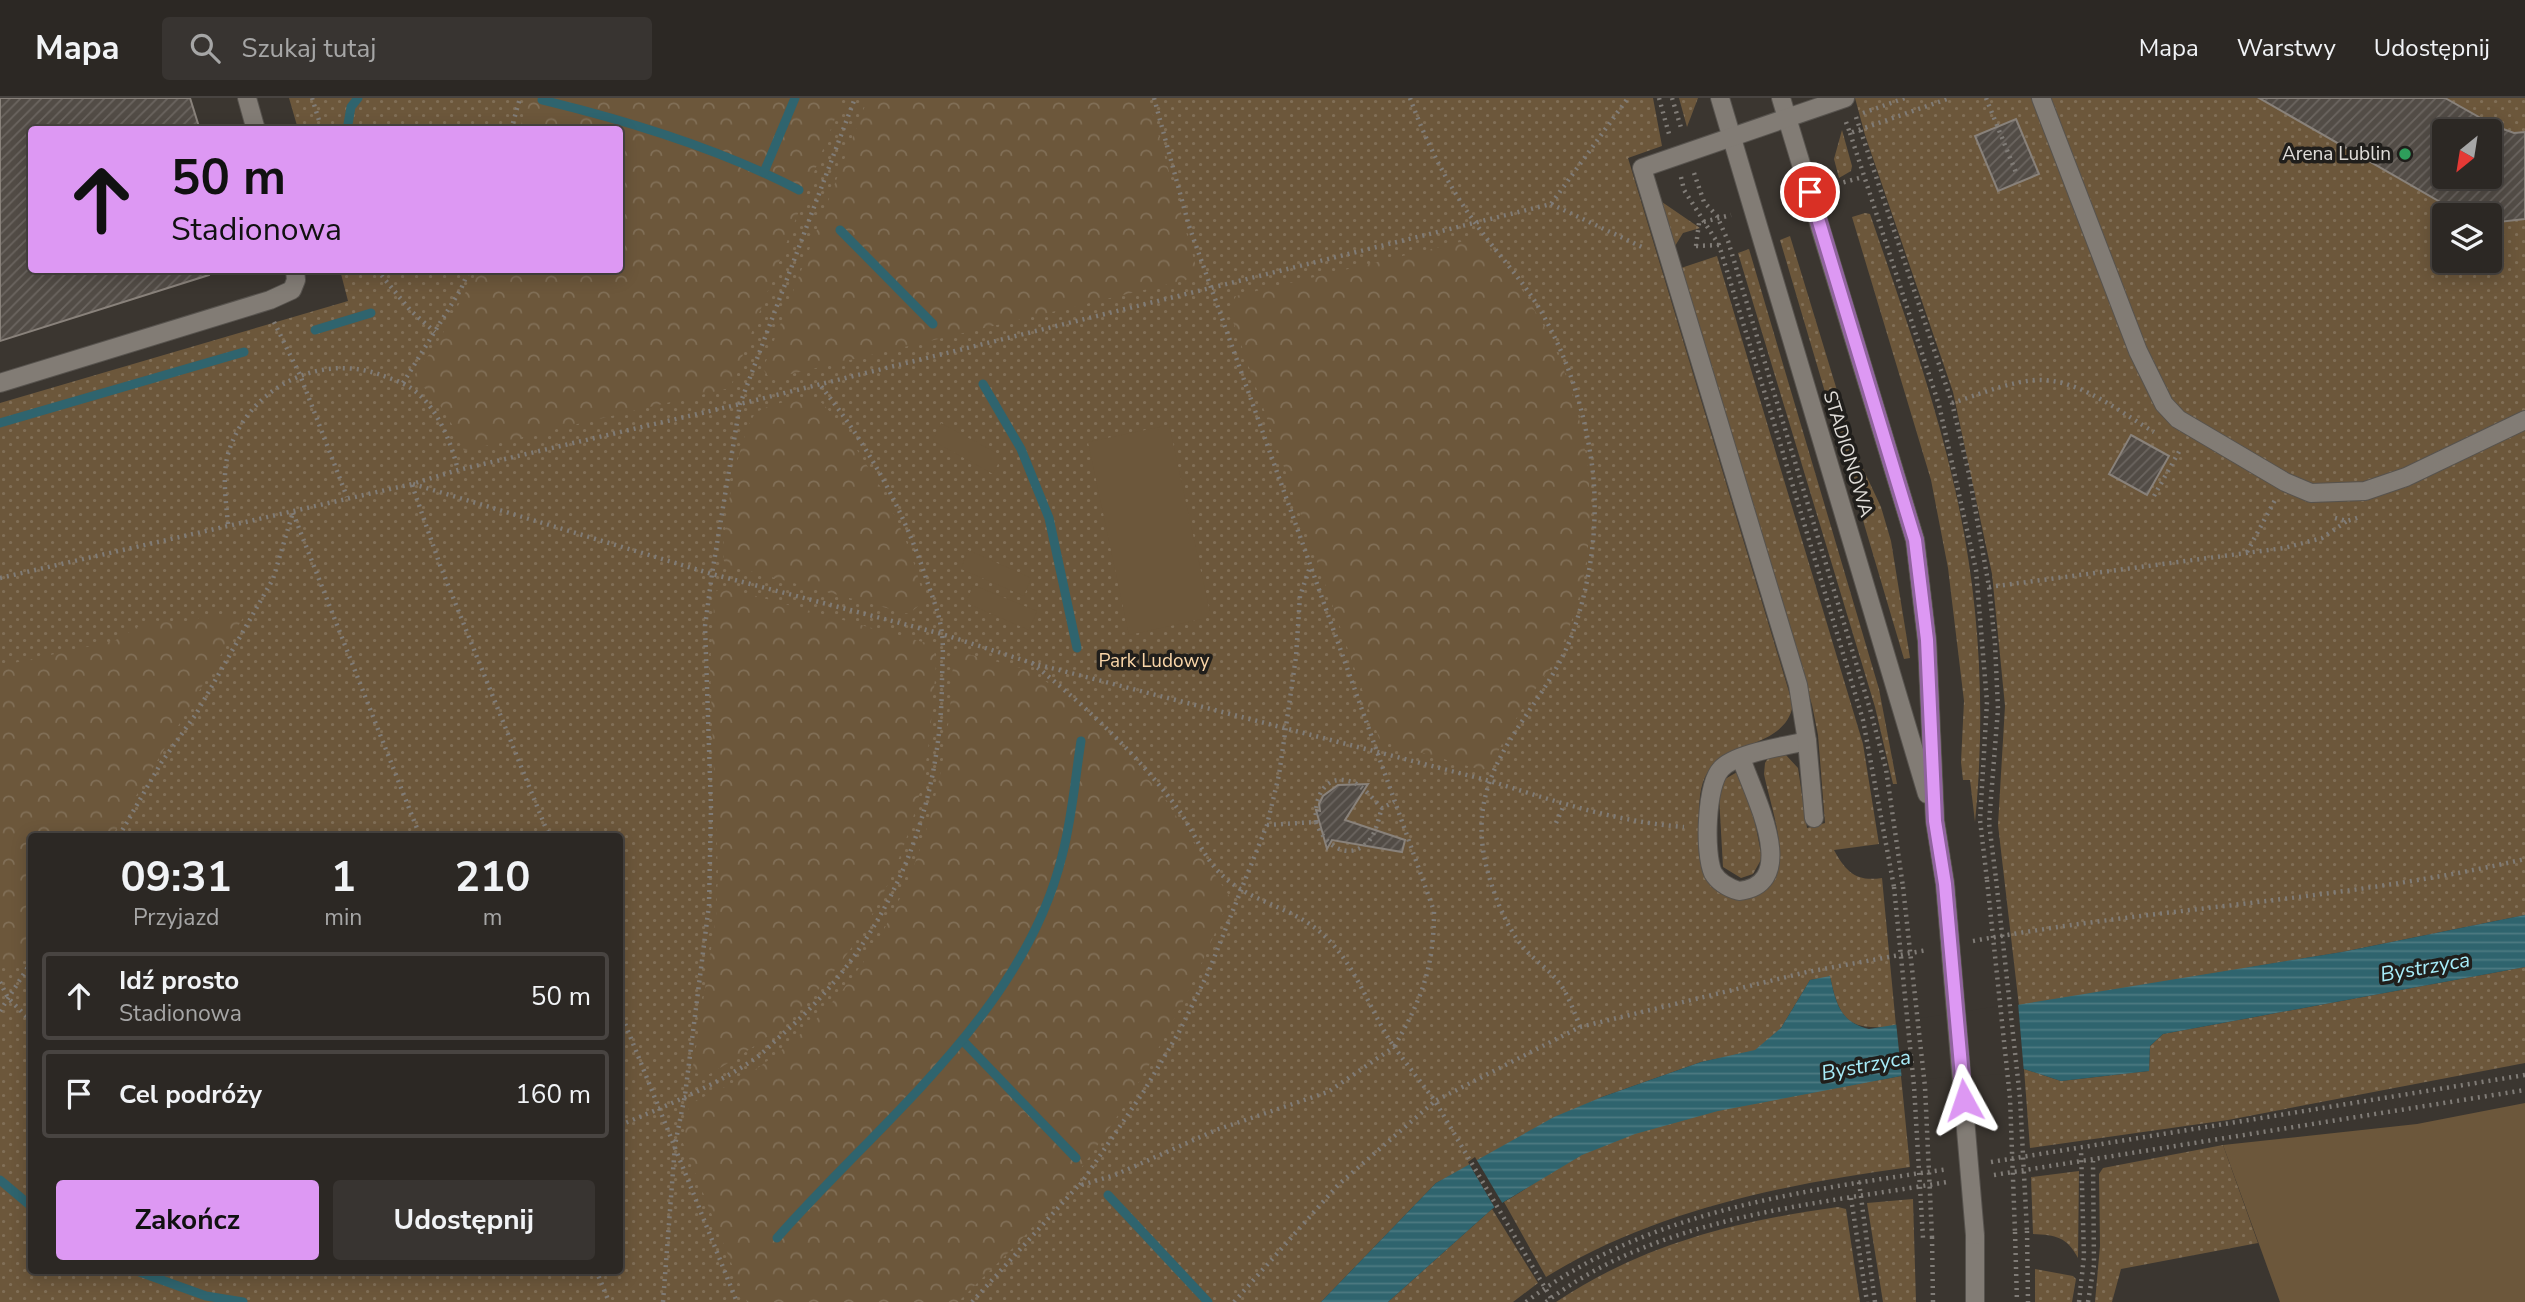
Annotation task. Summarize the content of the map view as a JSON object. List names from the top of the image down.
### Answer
{
  "streets": {
    "street": ["STADIONOWA"]
  },
  "water": ["Bystrzyca"],
  "parks": ["Park Ludowy"],
  "places": ["Arena Lublin"],
  "north": "bottom left",
  "page": {
    "header": "Mapa",
    "search": "Szukaj tutaj",
    "nav": ["Mapa", "Warstwy", "Udostępnij"],
    "turn": ["50 m", "Stadionowa"],
    "eta": [
      "09:31",
      "Przyjazd",
      "1",
      "min",
      "210",
      "m"
    ],
    "list": [
      {
        "name": "Idź prosto",
        "note": "Stadionowa",
        "value": "50 m"
      },
      {
        "name": "Cel podróży",
        "value": "160 m"
      }
    ],
    "buttons": ["Zakończ", "Udostępnij"]
  }
}
